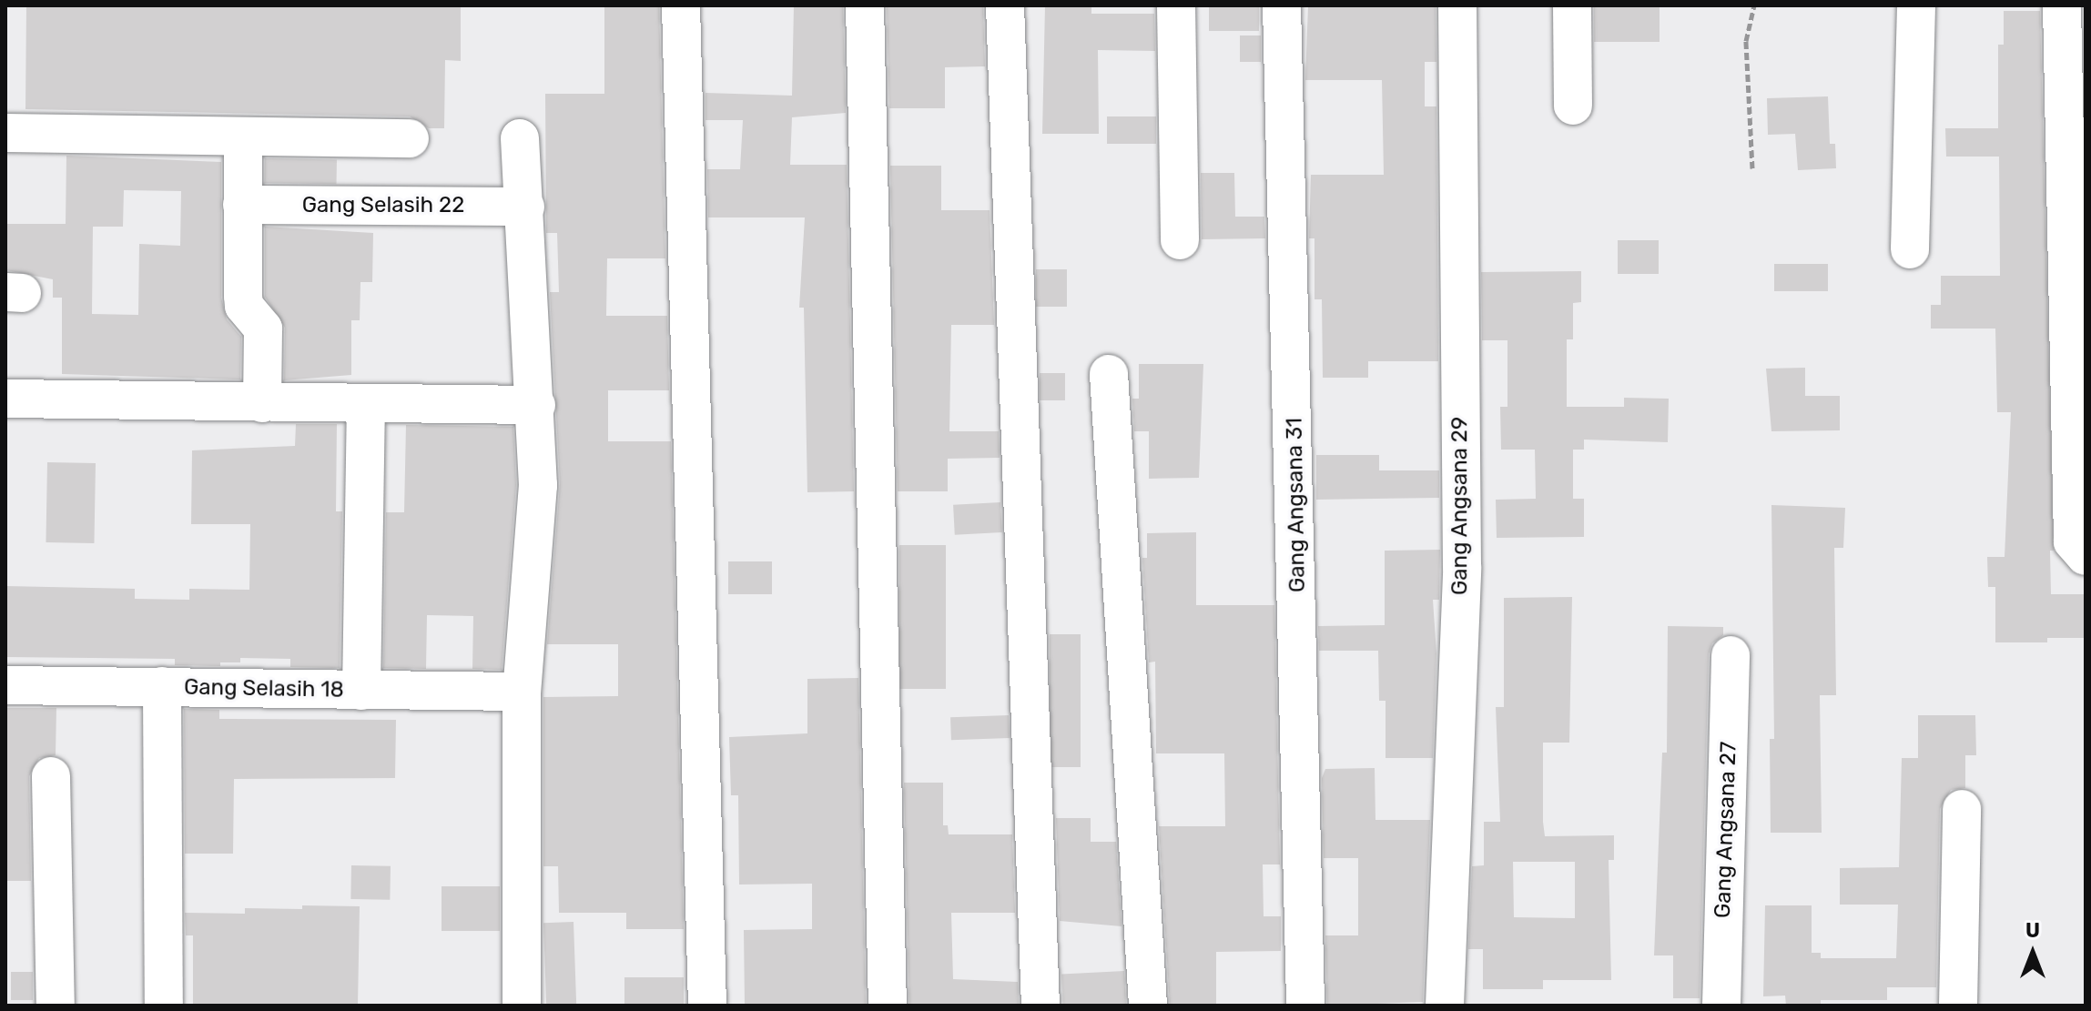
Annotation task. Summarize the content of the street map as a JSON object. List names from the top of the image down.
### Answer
{
  "streets": {
    "street": [
      "Gang Selasih 22",
      "Gang Angsana 31",
      "Gang Angsana 29",
      "Gang Selasih 18",
      "Gang Angsana 27"
    ]
  },
  "north": "top"
}
